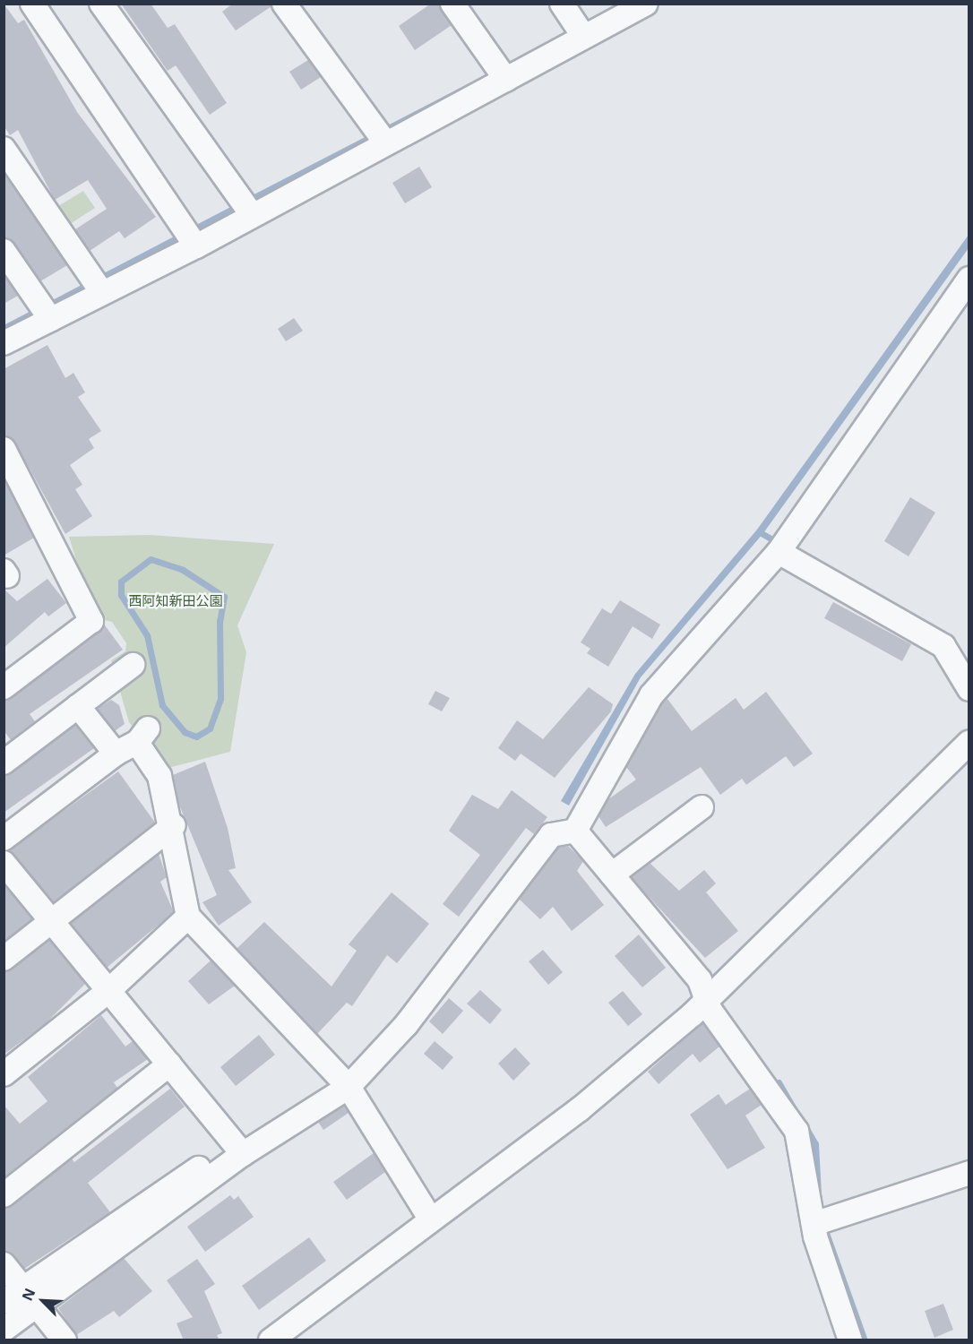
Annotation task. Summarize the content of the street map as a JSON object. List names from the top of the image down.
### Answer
{
  "parks": ["西阿知新田公園"],
  "north": "top left"
}
